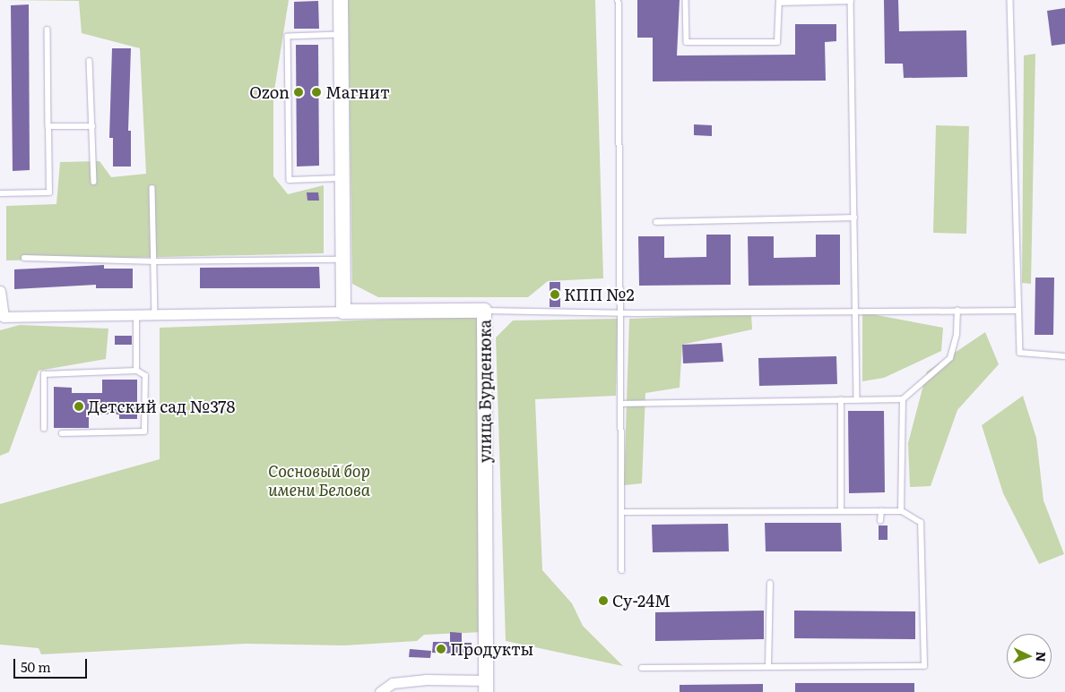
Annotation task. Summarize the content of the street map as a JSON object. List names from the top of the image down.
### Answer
{
  "streets": {
    "street": ["улица Бурденюка"]
  },
  "parks": ["Сосновый бор имени Белова"],
  "places": [
    "Ozon",
    "Магнит",
    "КПП №2",
    "Детский сад №378",
    "Су-24М",
    "Продукты"
  ],
  "scale_bar": "50 m",
  "north": "right"
}
